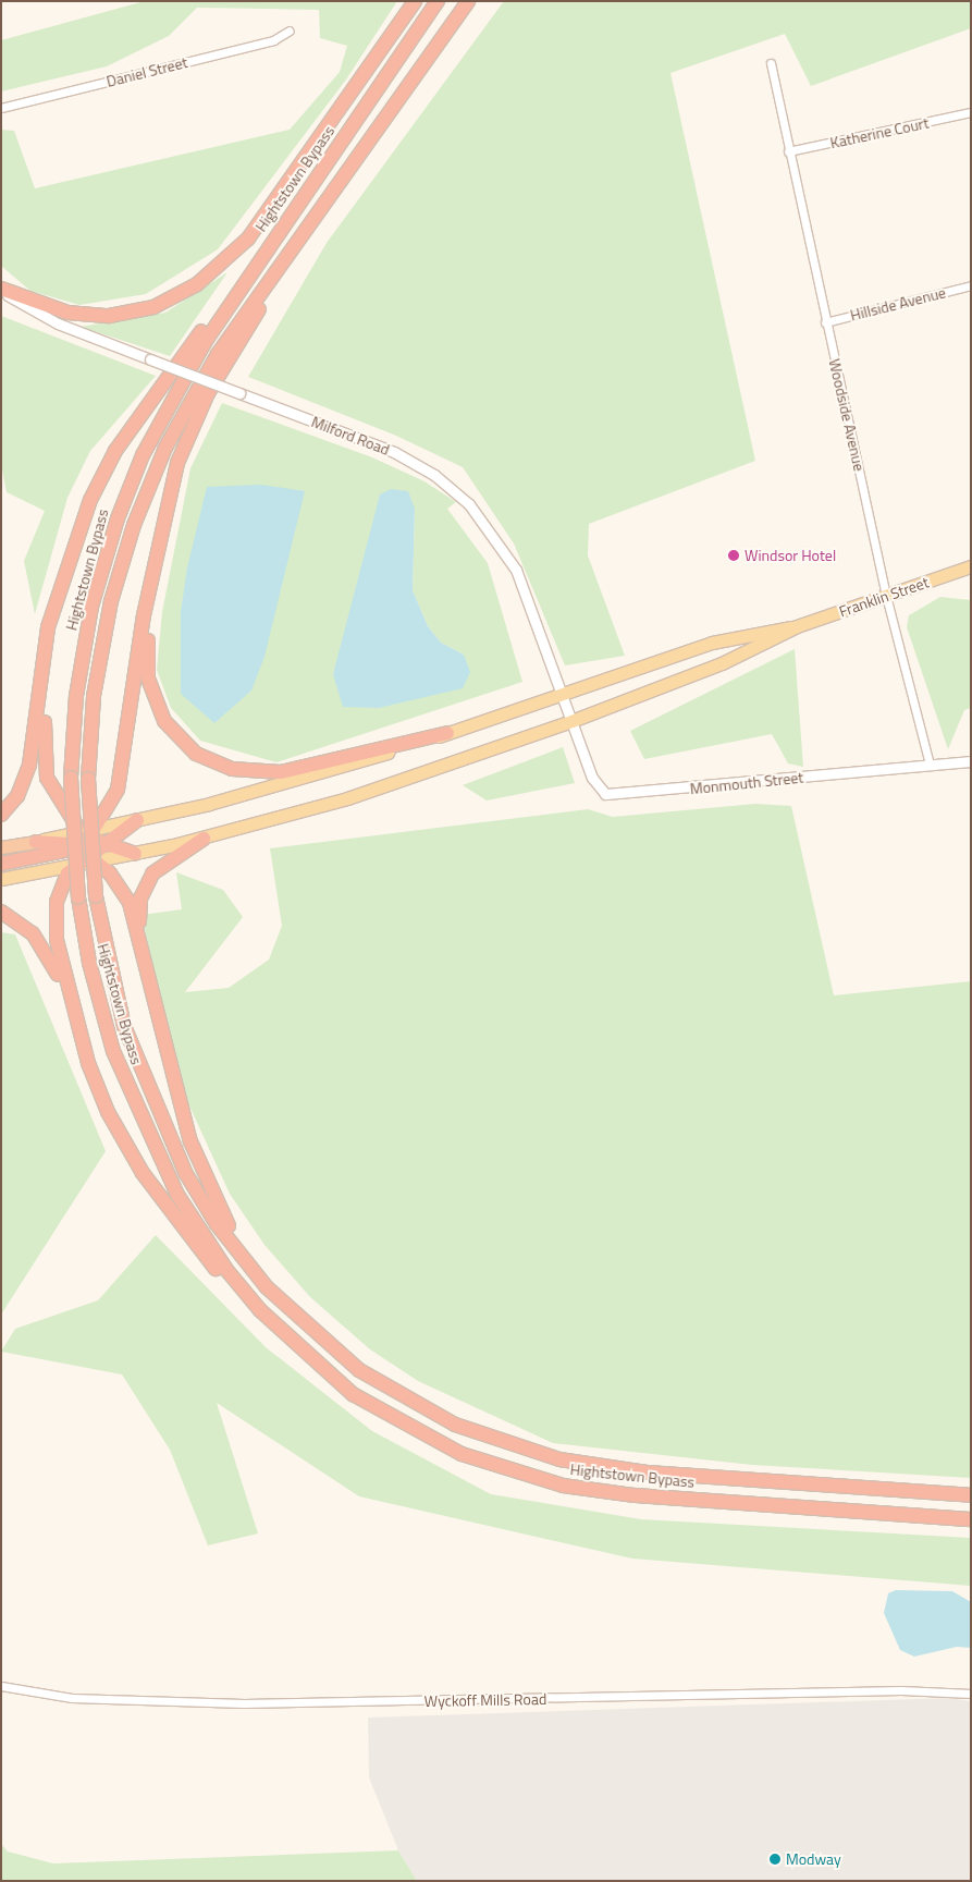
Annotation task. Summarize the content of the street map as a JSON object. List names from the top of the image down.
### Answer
{
  "streets": {
    "highway": ["Hightstown Bypass"],
    "main road": ["Franklin Street"],
    "street": [
      "Daniel Street",
      "Katherine Court",
      "Hillside Avenue",
      "Woodside Avenue",
      "Milford Road",
      "Monmouth Street",
      "Wyckoff Mills Road"
    ]
  },
  "crossings": [
    ["Katherine Court", "Woodside Avenue"],
    ["Hillside Avenue", "Woodside Avenue"],
    ["Woodside Avenue", "Franklin Street"],
    ["Woodside Avenue", "Monmouth Street"],
    ["Milford Road", "Monmouth Street"]
  ],
  "places": ["Windsor Hotel", "Modway"]
}
